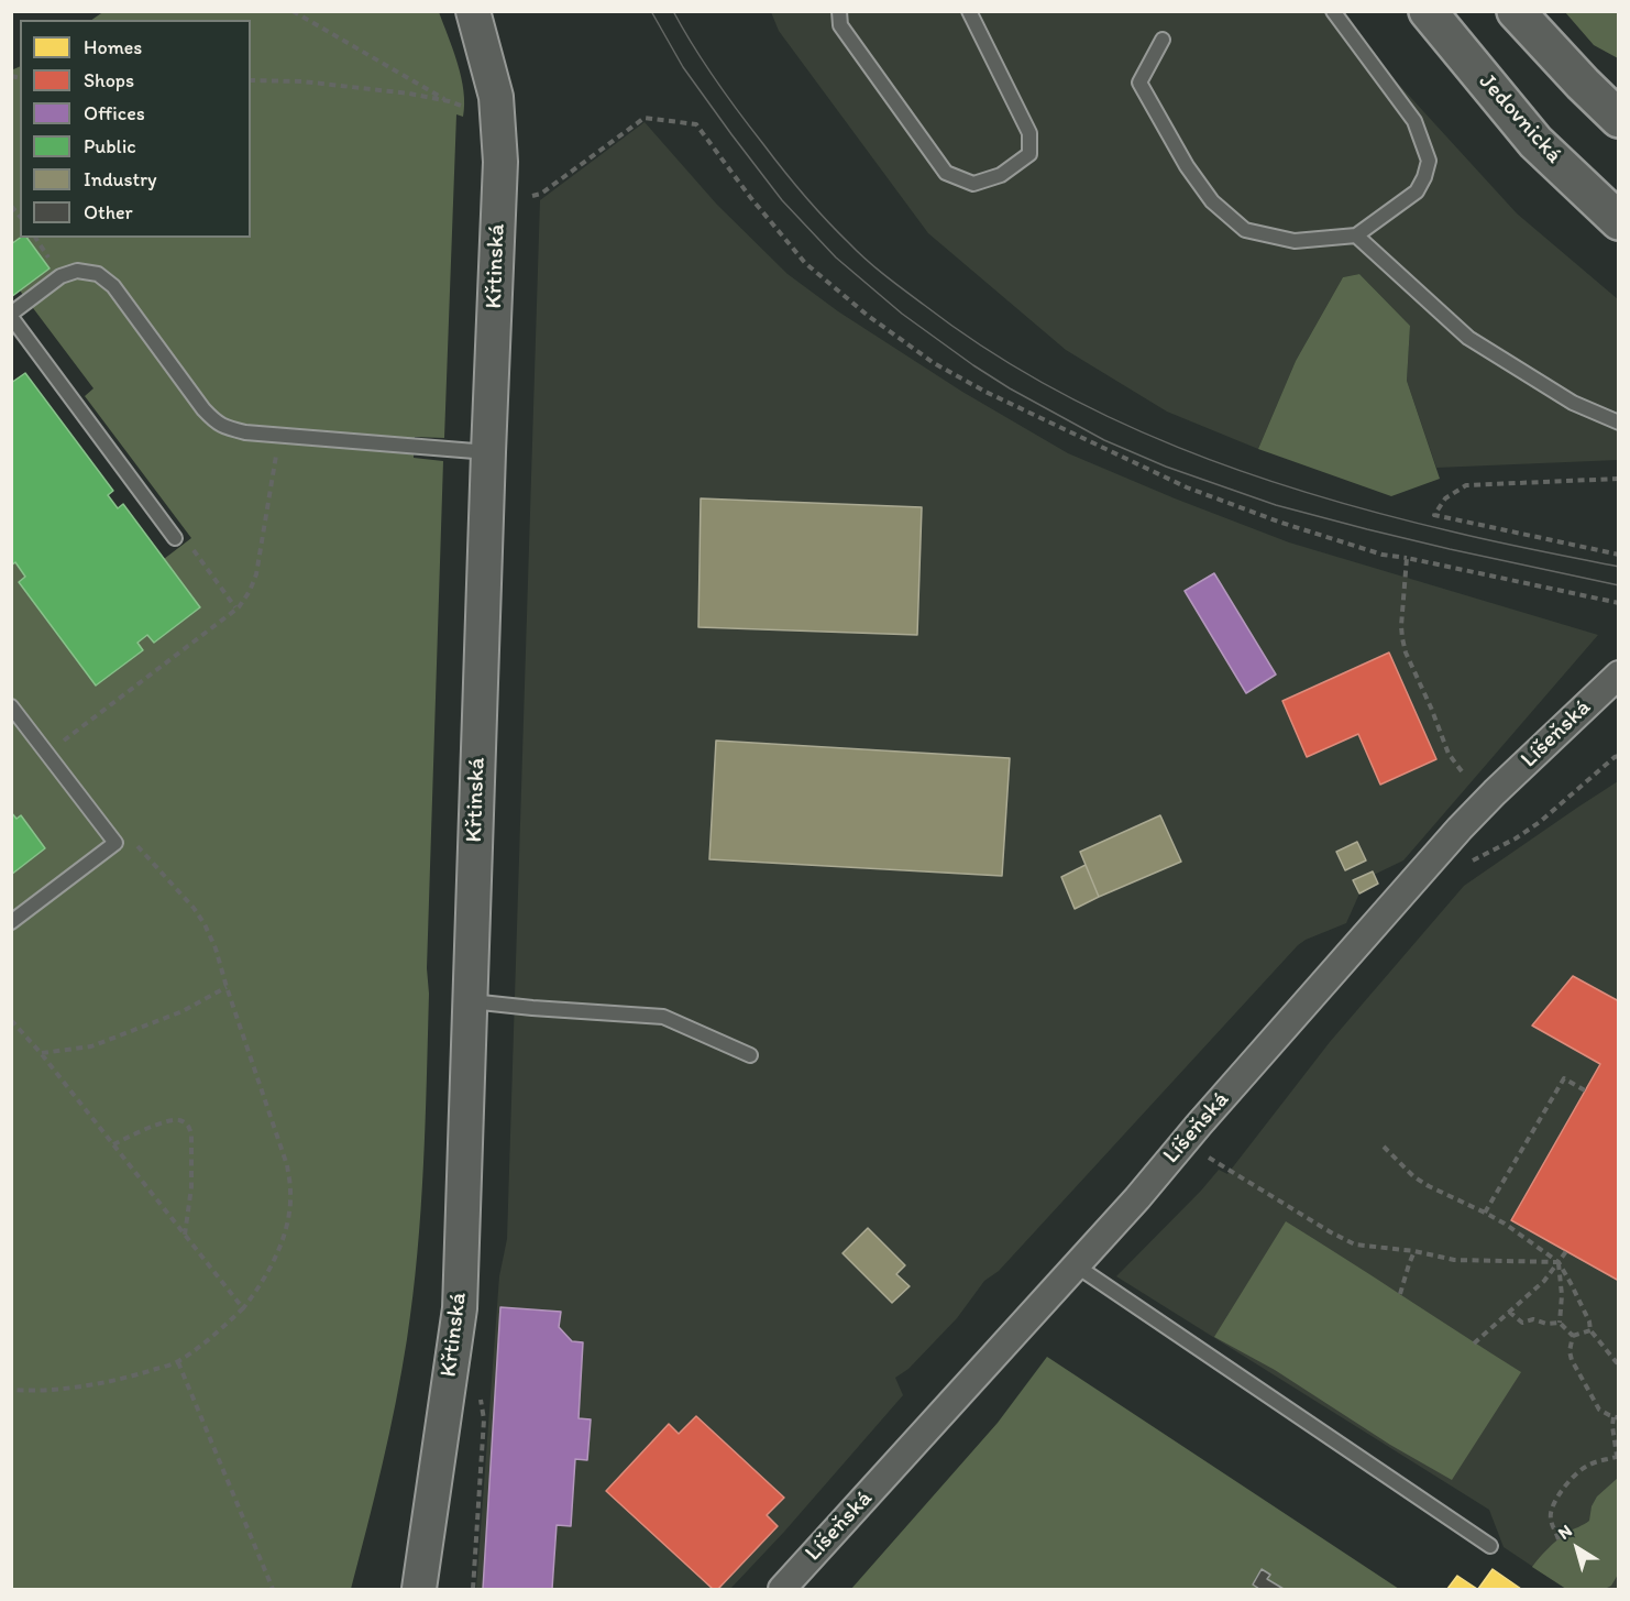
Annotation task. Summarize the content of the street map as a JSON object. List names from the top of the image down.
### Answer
{
  "streets": {
    "main road": ["Jedovnická"],
    "street": ["Křtinská", "Líšeňská"]
  },
  "legend": [
    "Homes",
    "Shops",
    "Offices",
    "Public",
    "Industry",
    "Other"
  ],
  "north": "top left"
}
